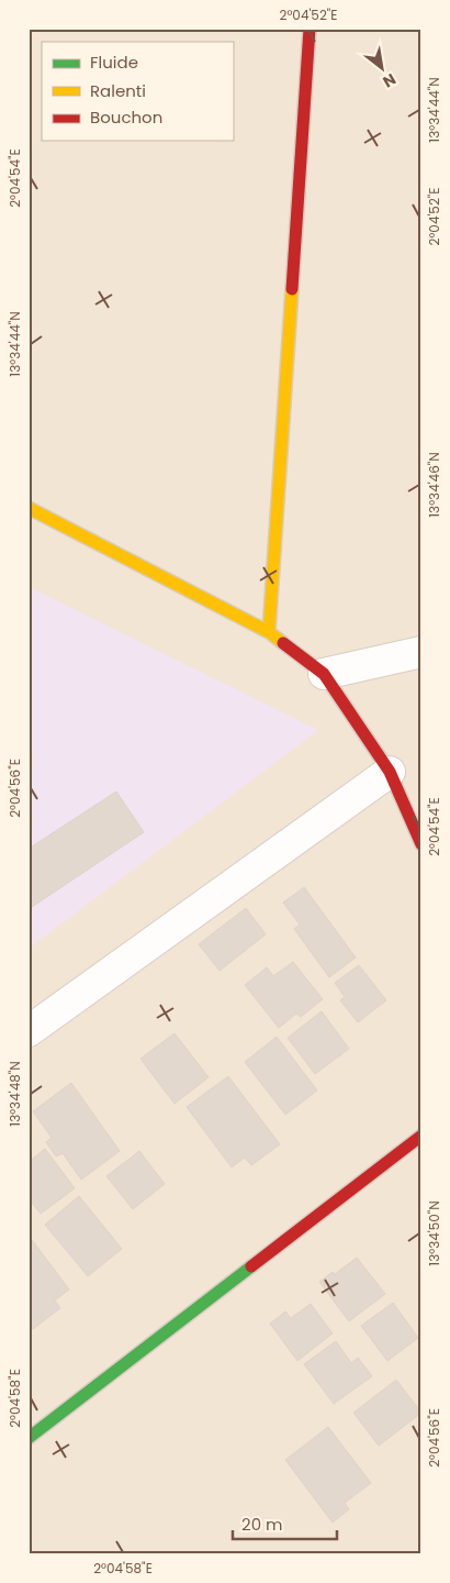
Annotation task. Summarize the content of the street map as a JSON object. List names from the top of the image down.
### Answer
{
  "legend": ["Fluide", "Ralenti", "Bouchon"],
  "scale_bar": "20 m",
  "north": "bottom right",
  "coordinates": [
    "2°04'52\"E",
    "13°34'44\"N",
    "2°04'54\"E",
    "13°34'46\"N",
    "2°04'56\"E",
    "13°34'48\"N",
    "13°34'50\"N",
    "2°04'58\"E"
  ]
}
